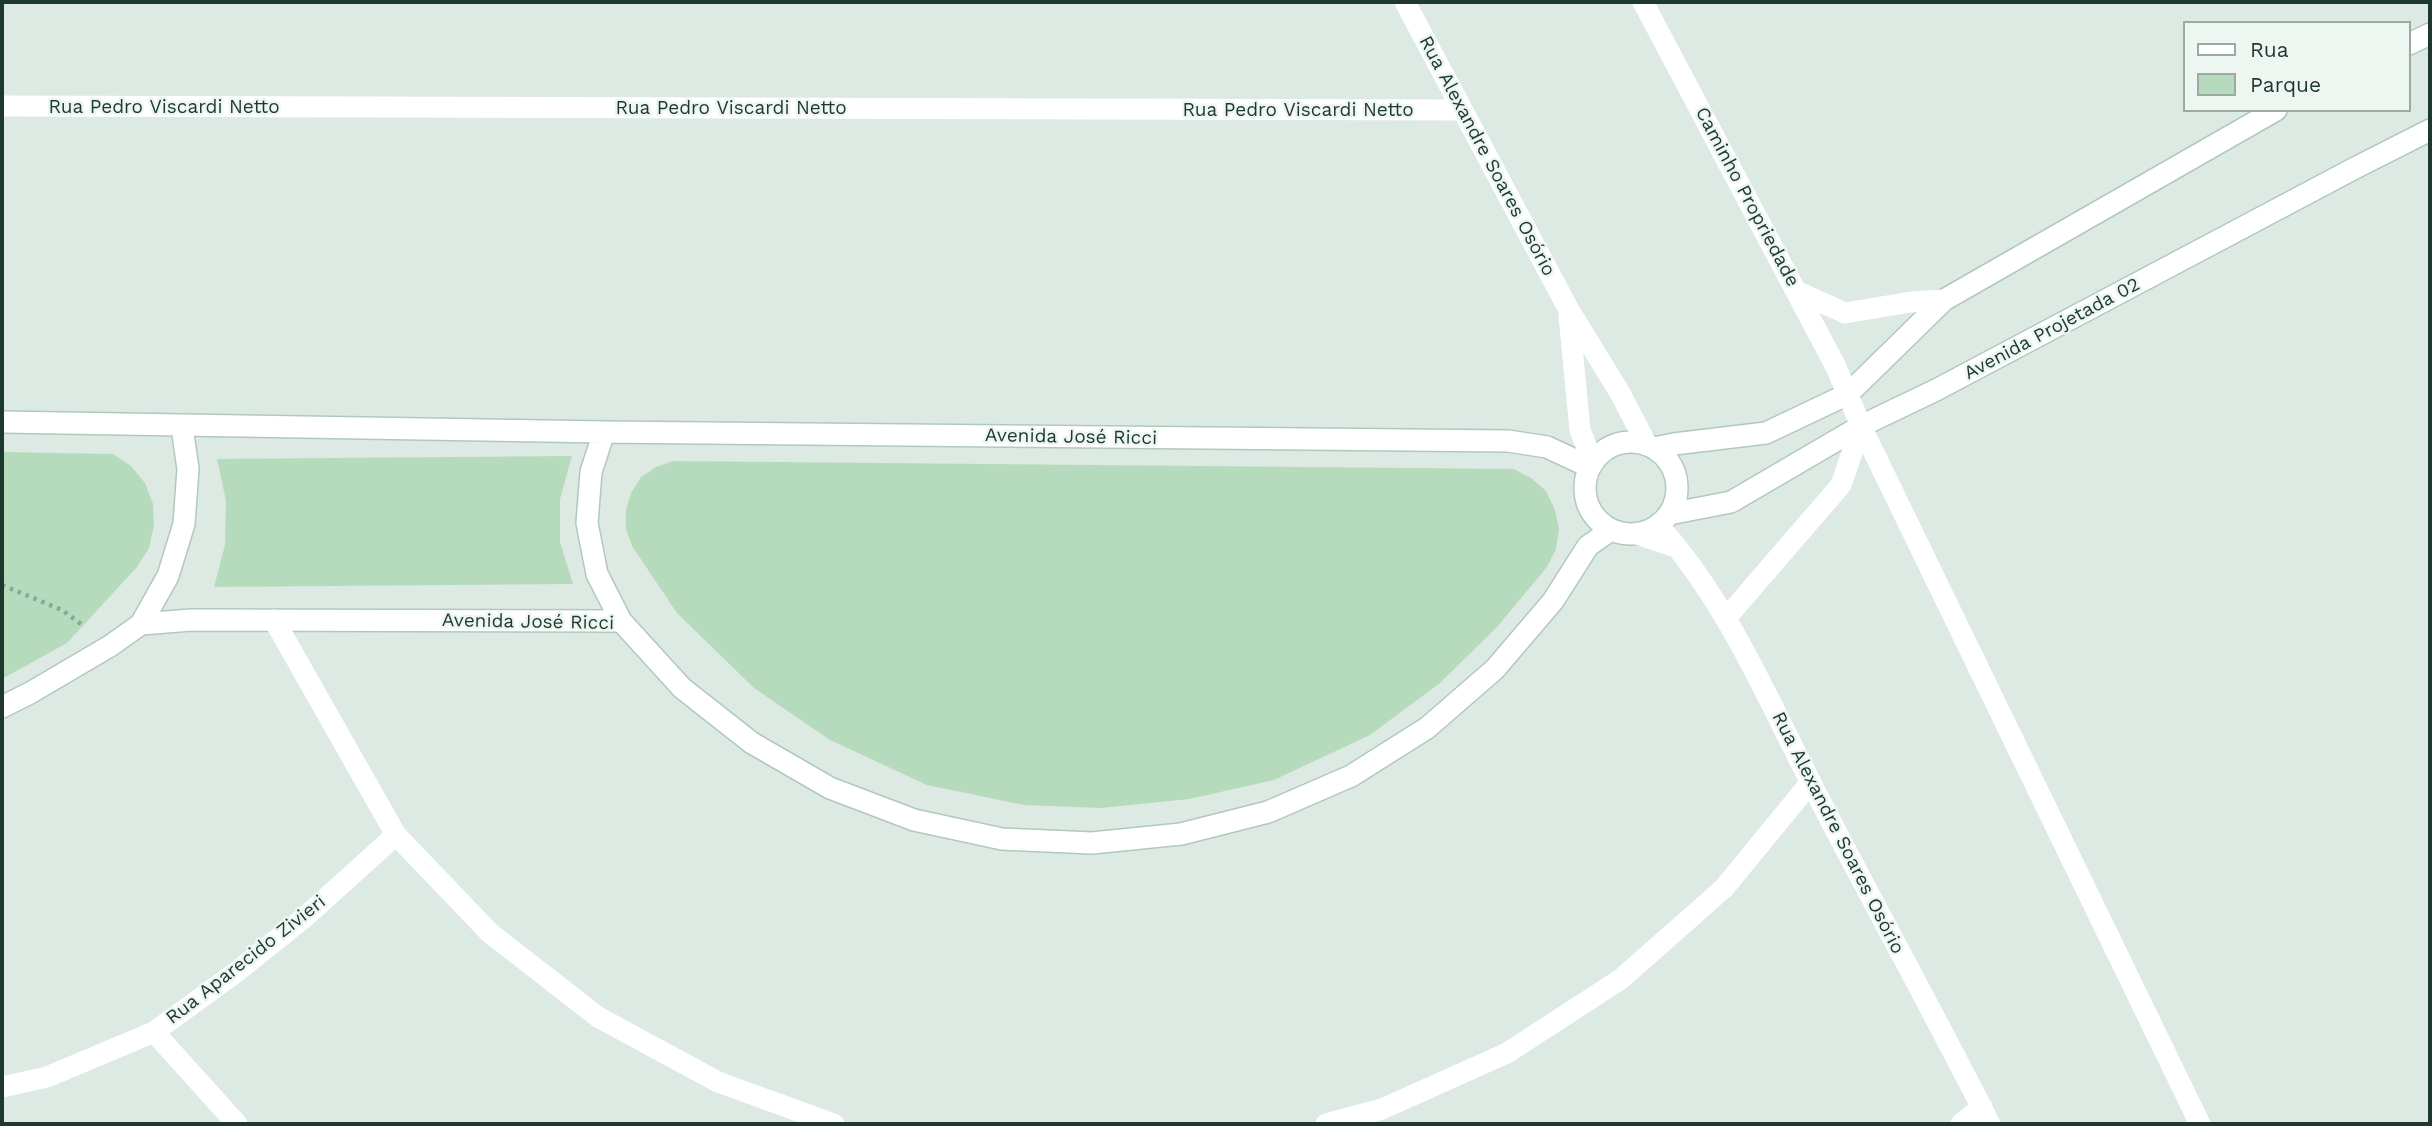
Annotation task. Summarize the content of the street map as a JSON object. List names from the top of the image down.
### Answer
{
  "streets": {
    "street": [
      "Rua Pedro Viscardi Netto",
      "Rua Alexandre Soares Osório",
      "Caminho Propriedade",
      "Avenida Projetada 02",
      "Avenida José Ricci",
      "Rua Aparecido Zivieri"
    ]
  },
  "crossings": [
    ["Rua Pedro Viscardi Netto", "Rua Alexandre Soares Osório"],
    ["Rua Alexandre Soares Osório", "Avenida Projetada 02"],
    ["Rua Alexandre Soares Osório", "Avenida José Ricci"],
    ["Caminho Propriedade", "Avenida Projetada 02"],
    ["Avenida Projetada 02", "Avenida José Ricci"]
  ],
  "legend": ["Rua", "Parque"]
}
